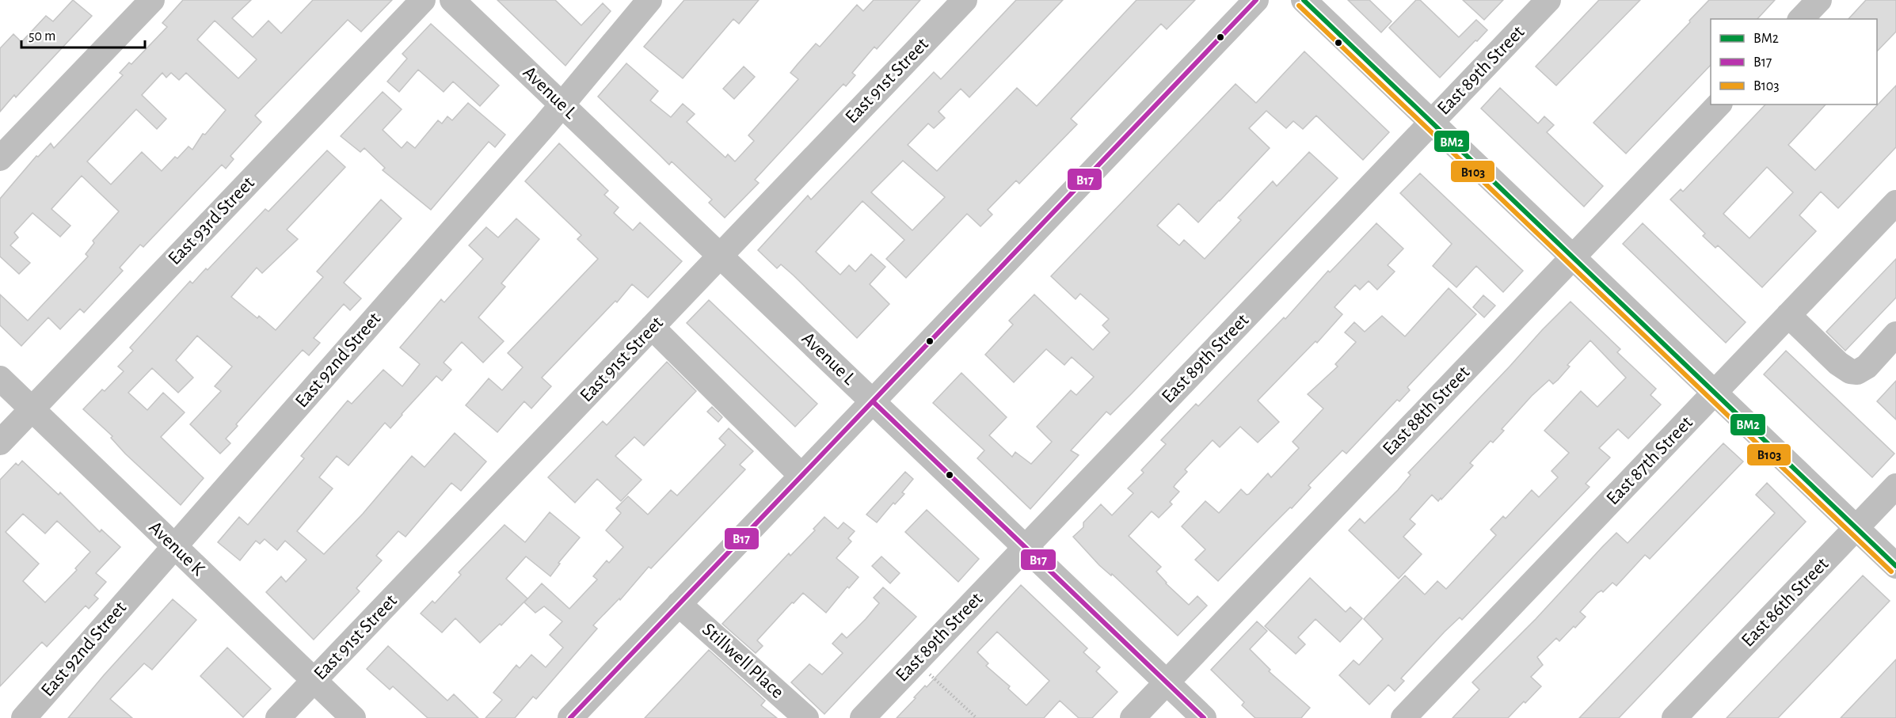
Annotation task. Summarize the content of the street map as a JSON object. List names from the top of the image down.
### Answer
{
  "streets": {
    "street": [
      "East 89th Street",
      "East 91st Street",
      "Avenue L",
      "East 93rd Street",
      "East 92nd Street",
      "East 88th Street",
      "East 87th Street",
      "Avenue K",
      "East 86th Street",
      "Stillwell Place"
    ]
  },
  "crossings": [
    ["East 89th Street", "Avenue L"],
    ["East 91st Street", "Avenue L"],
    ["East 91st Street", "Avenue K"],
    ["Avenue L", "East 92nd Street"],
    ["Avenue L", "East 88th Street"],
    ["East 93rd Street", "Avenue K"],
    ["East 92nd Street", "Avenue K"]
  ],
  "lines": ["transit line BM2", "transit line B17", "transit line B103"],
  "legend": ["BM2", "B17", "B103"],
  "scale_bar": "50 m"
}
